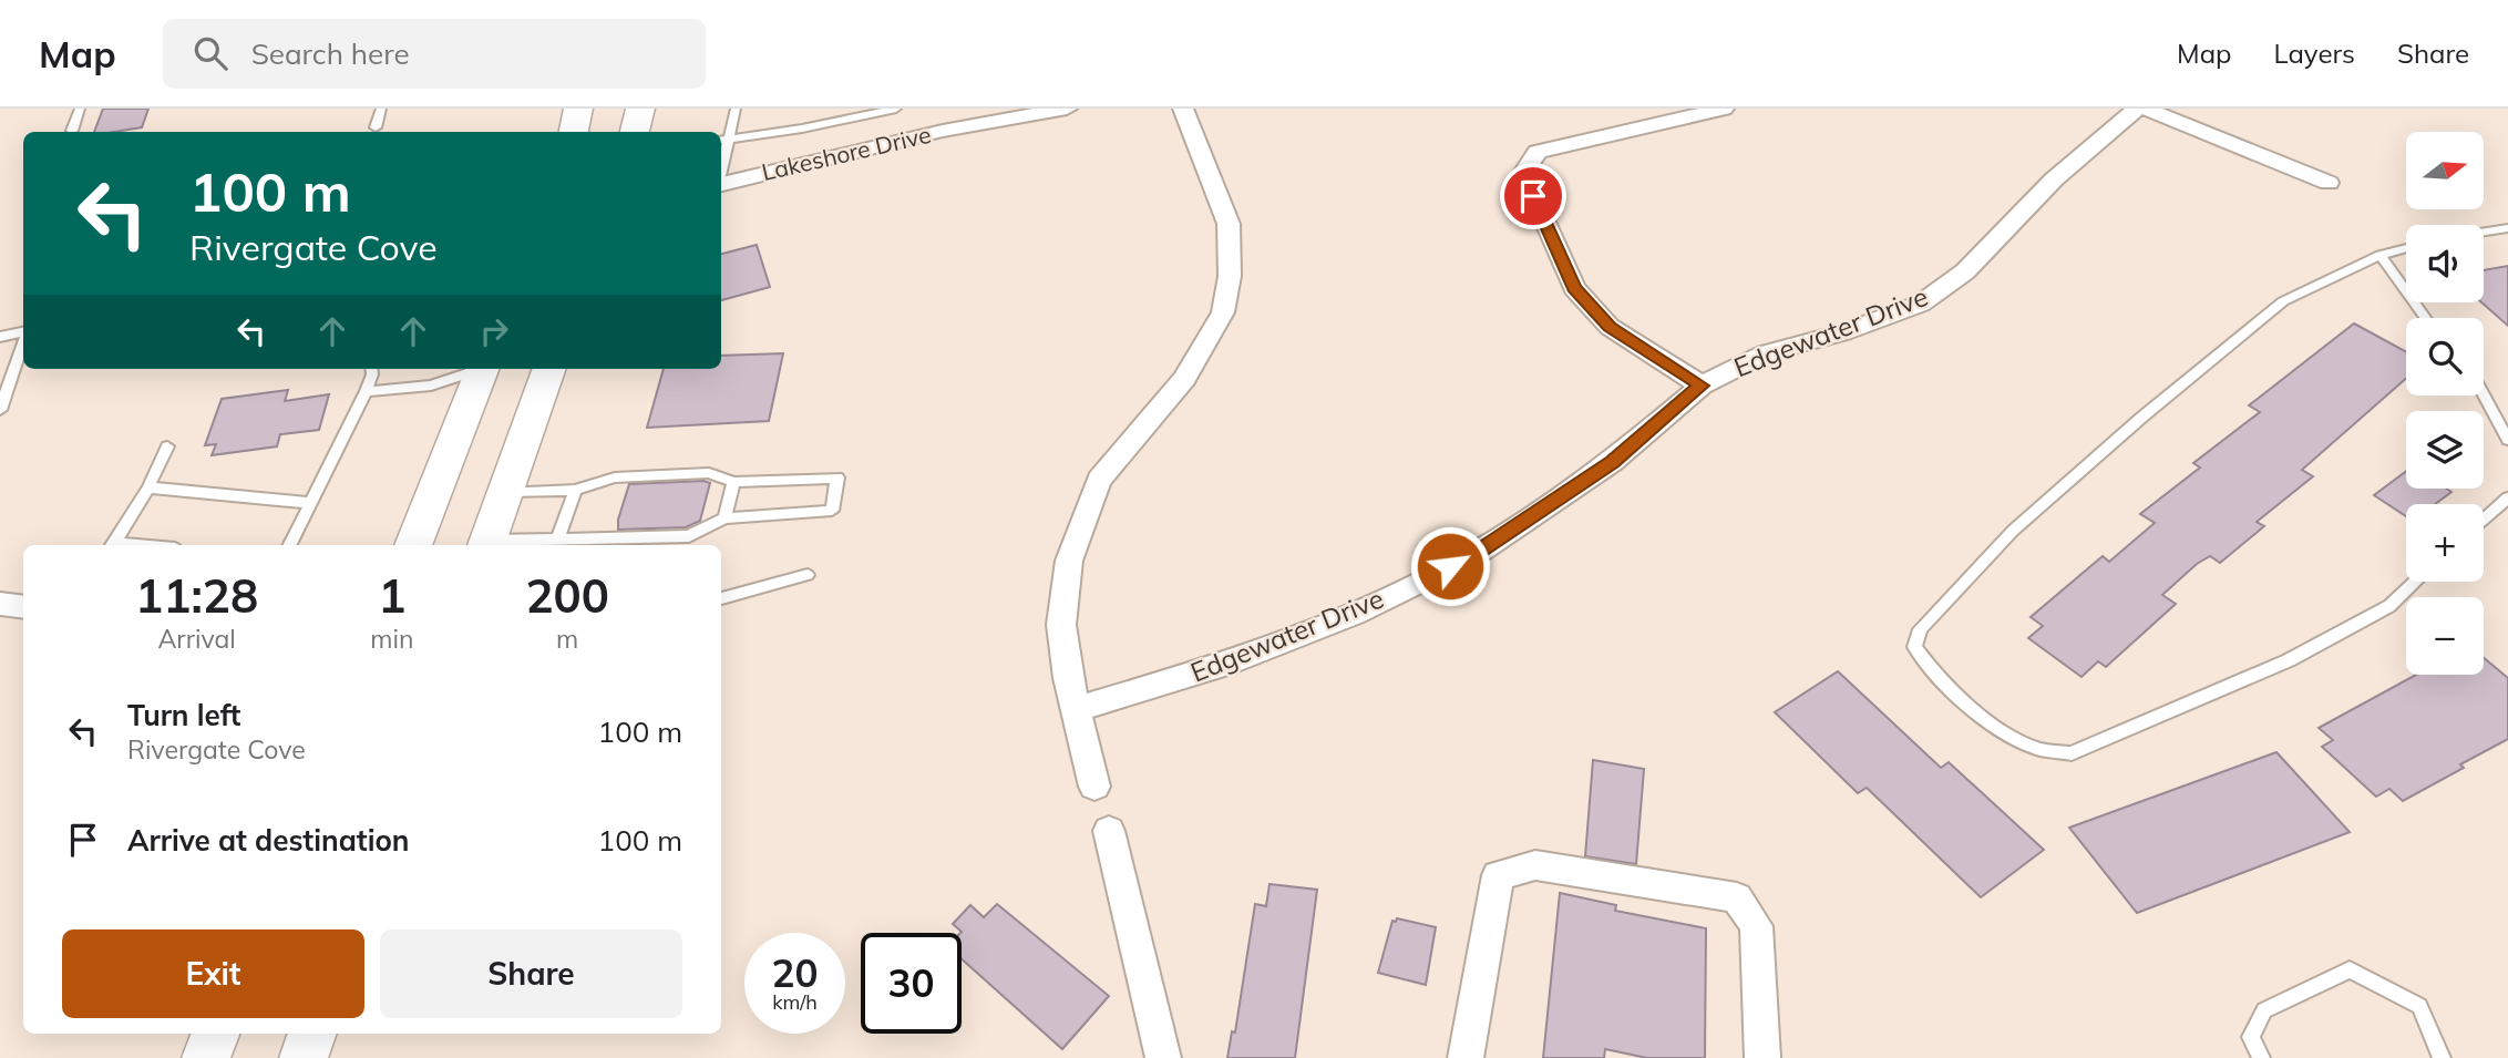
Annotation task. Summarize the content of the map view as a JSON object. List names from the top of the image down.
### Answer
{
  "streets": {
    "street": ["Lakeshore Drive", "Edgewater Drive"]
  },
  "north": "right",
  "page": {
    "header": "Map",
    "search": "Search here",
    "nav": ["Map", "Layers", "Share"],
    "map_buttons": ["+", "−"],
    "turn": ["100 m", "Rivergate Cove"],
    "eta": [
      "11:28",
      "Arrival",
      "1",
      "min",
      "200",
      "m"
    ],
    "list": [
      {
        "name": "Turn left",
        "note": "Rivergate Cove",
        "value": "100 m"
      },
      {
        "name": "Arrive at destination",
        "value": "100 m"
      }
    ],
    "buttons": ["Exit", "Share"],
    "speed": "20 km/h",
    "limit": "30"
  }
}
